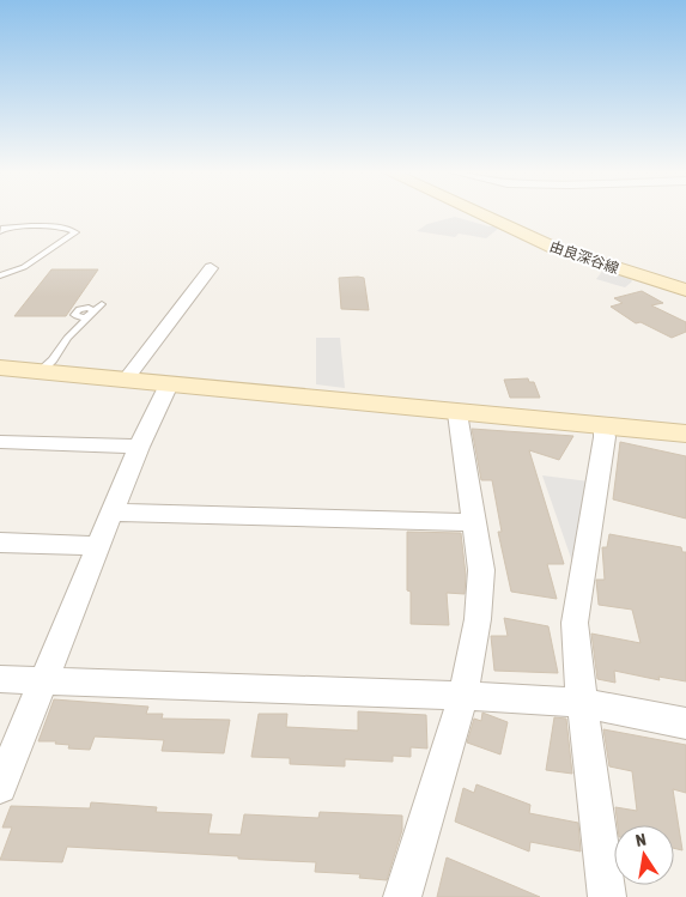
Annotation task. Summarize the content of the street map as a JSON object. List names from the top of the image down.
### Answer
{
  "streets": {
    "street": ["由良深谷線"]
  },
  "north": "top"
}
